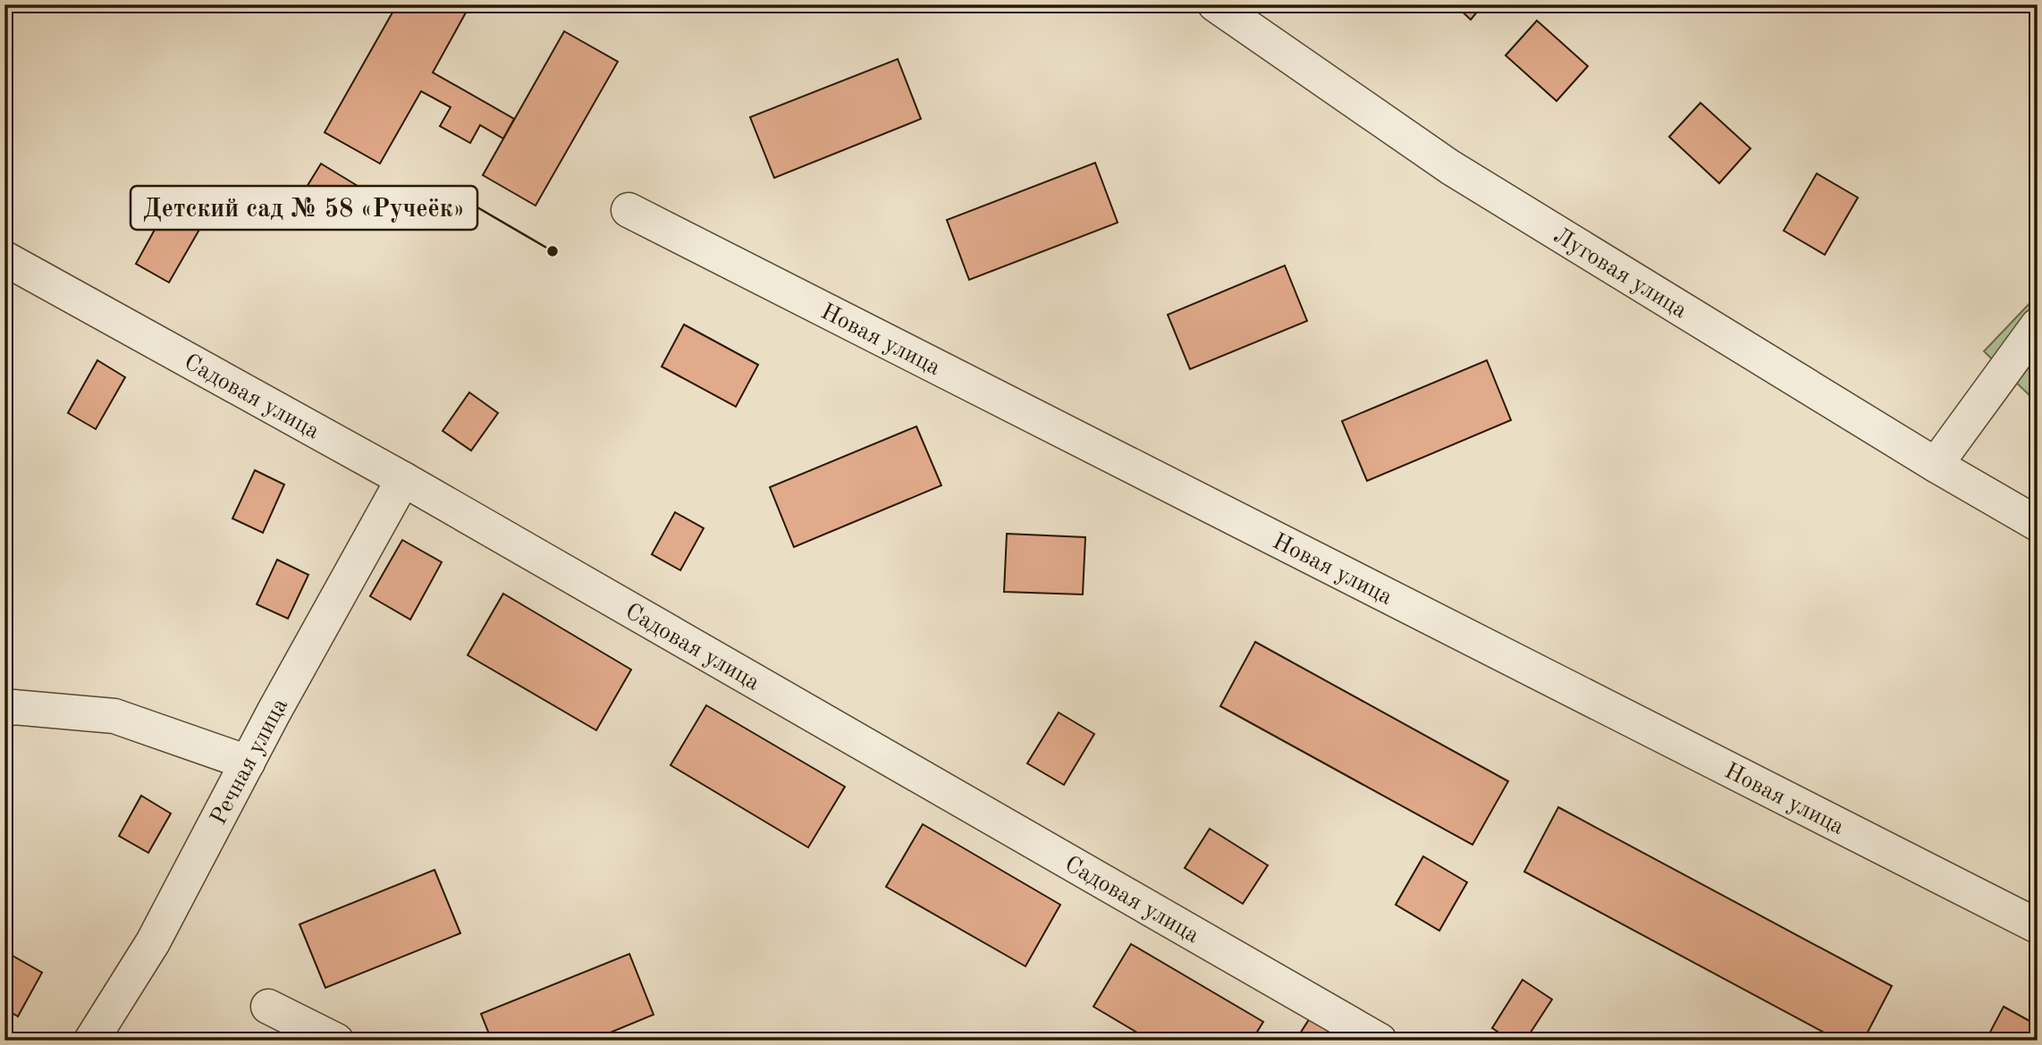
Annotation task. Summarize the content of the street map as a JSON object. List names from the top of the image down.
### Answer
{
  "streets": {
    "street": [
      "Луговая улица",
      "Новая улица",
      "Садовая улица",
      "Речная улица"
    ]
  },
  "crossings": [
    ["Садовая улица", "Речная улица"]
  ],
  "places": ["Детский сад № 58 «Ручеёк»"]
}
